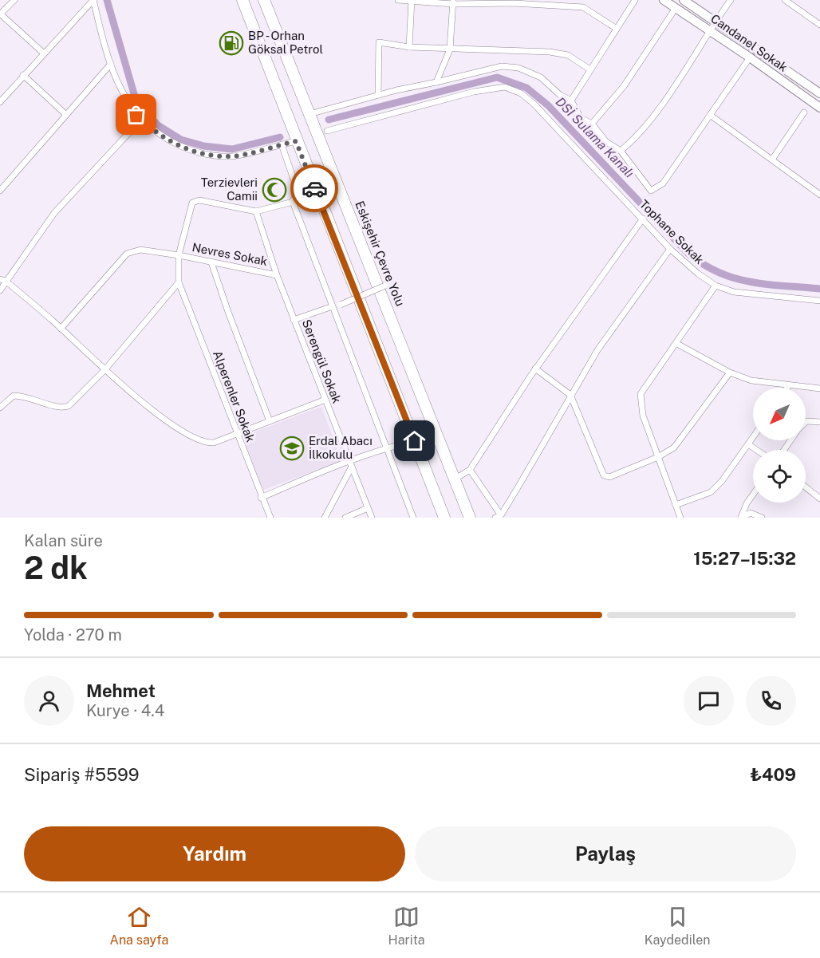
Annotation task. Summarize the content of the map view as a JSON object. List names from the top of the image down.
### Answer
{
  "streets": {
    "highway": ["Eskişehir Çevre Yolu"],
    "main road": ["Candanel Sokak"],
    "street": [
      "Tophane Sokak",
      "Nevres Sokak",
      "Serengül Sokak",
      "Alperenler Sokak"
    ]
  },
  "crossings": [
    ["Nevres Sokak", "Serengül Sokak"]
  ],
  "water": ["DSİ Sulama Kanalı"],
  "places": {
    "fuel station": ["BP - Orhan Göksal Petrol"],
    "mosque": ["Terzievleri Camii"],
    "school or university": ["Erdal Abacı İlkokulu"]
  },
  "north": "bottom left",
  "page": {
    "heading": ["2 dk", "Kalan süre", "15:27–15:32"],
    "panel": [
      "Mehmet",
      "Kurye · 4.4",
      "Sipariş #5599",
      "₺409"
    ],
    "bar": "Yolda · 270 m",
    "buttons": ["Yardım", "Paylaş"],
    "tabs": ["Ana sayfa", "Harita", "Kaydedilen"]
  }
}
